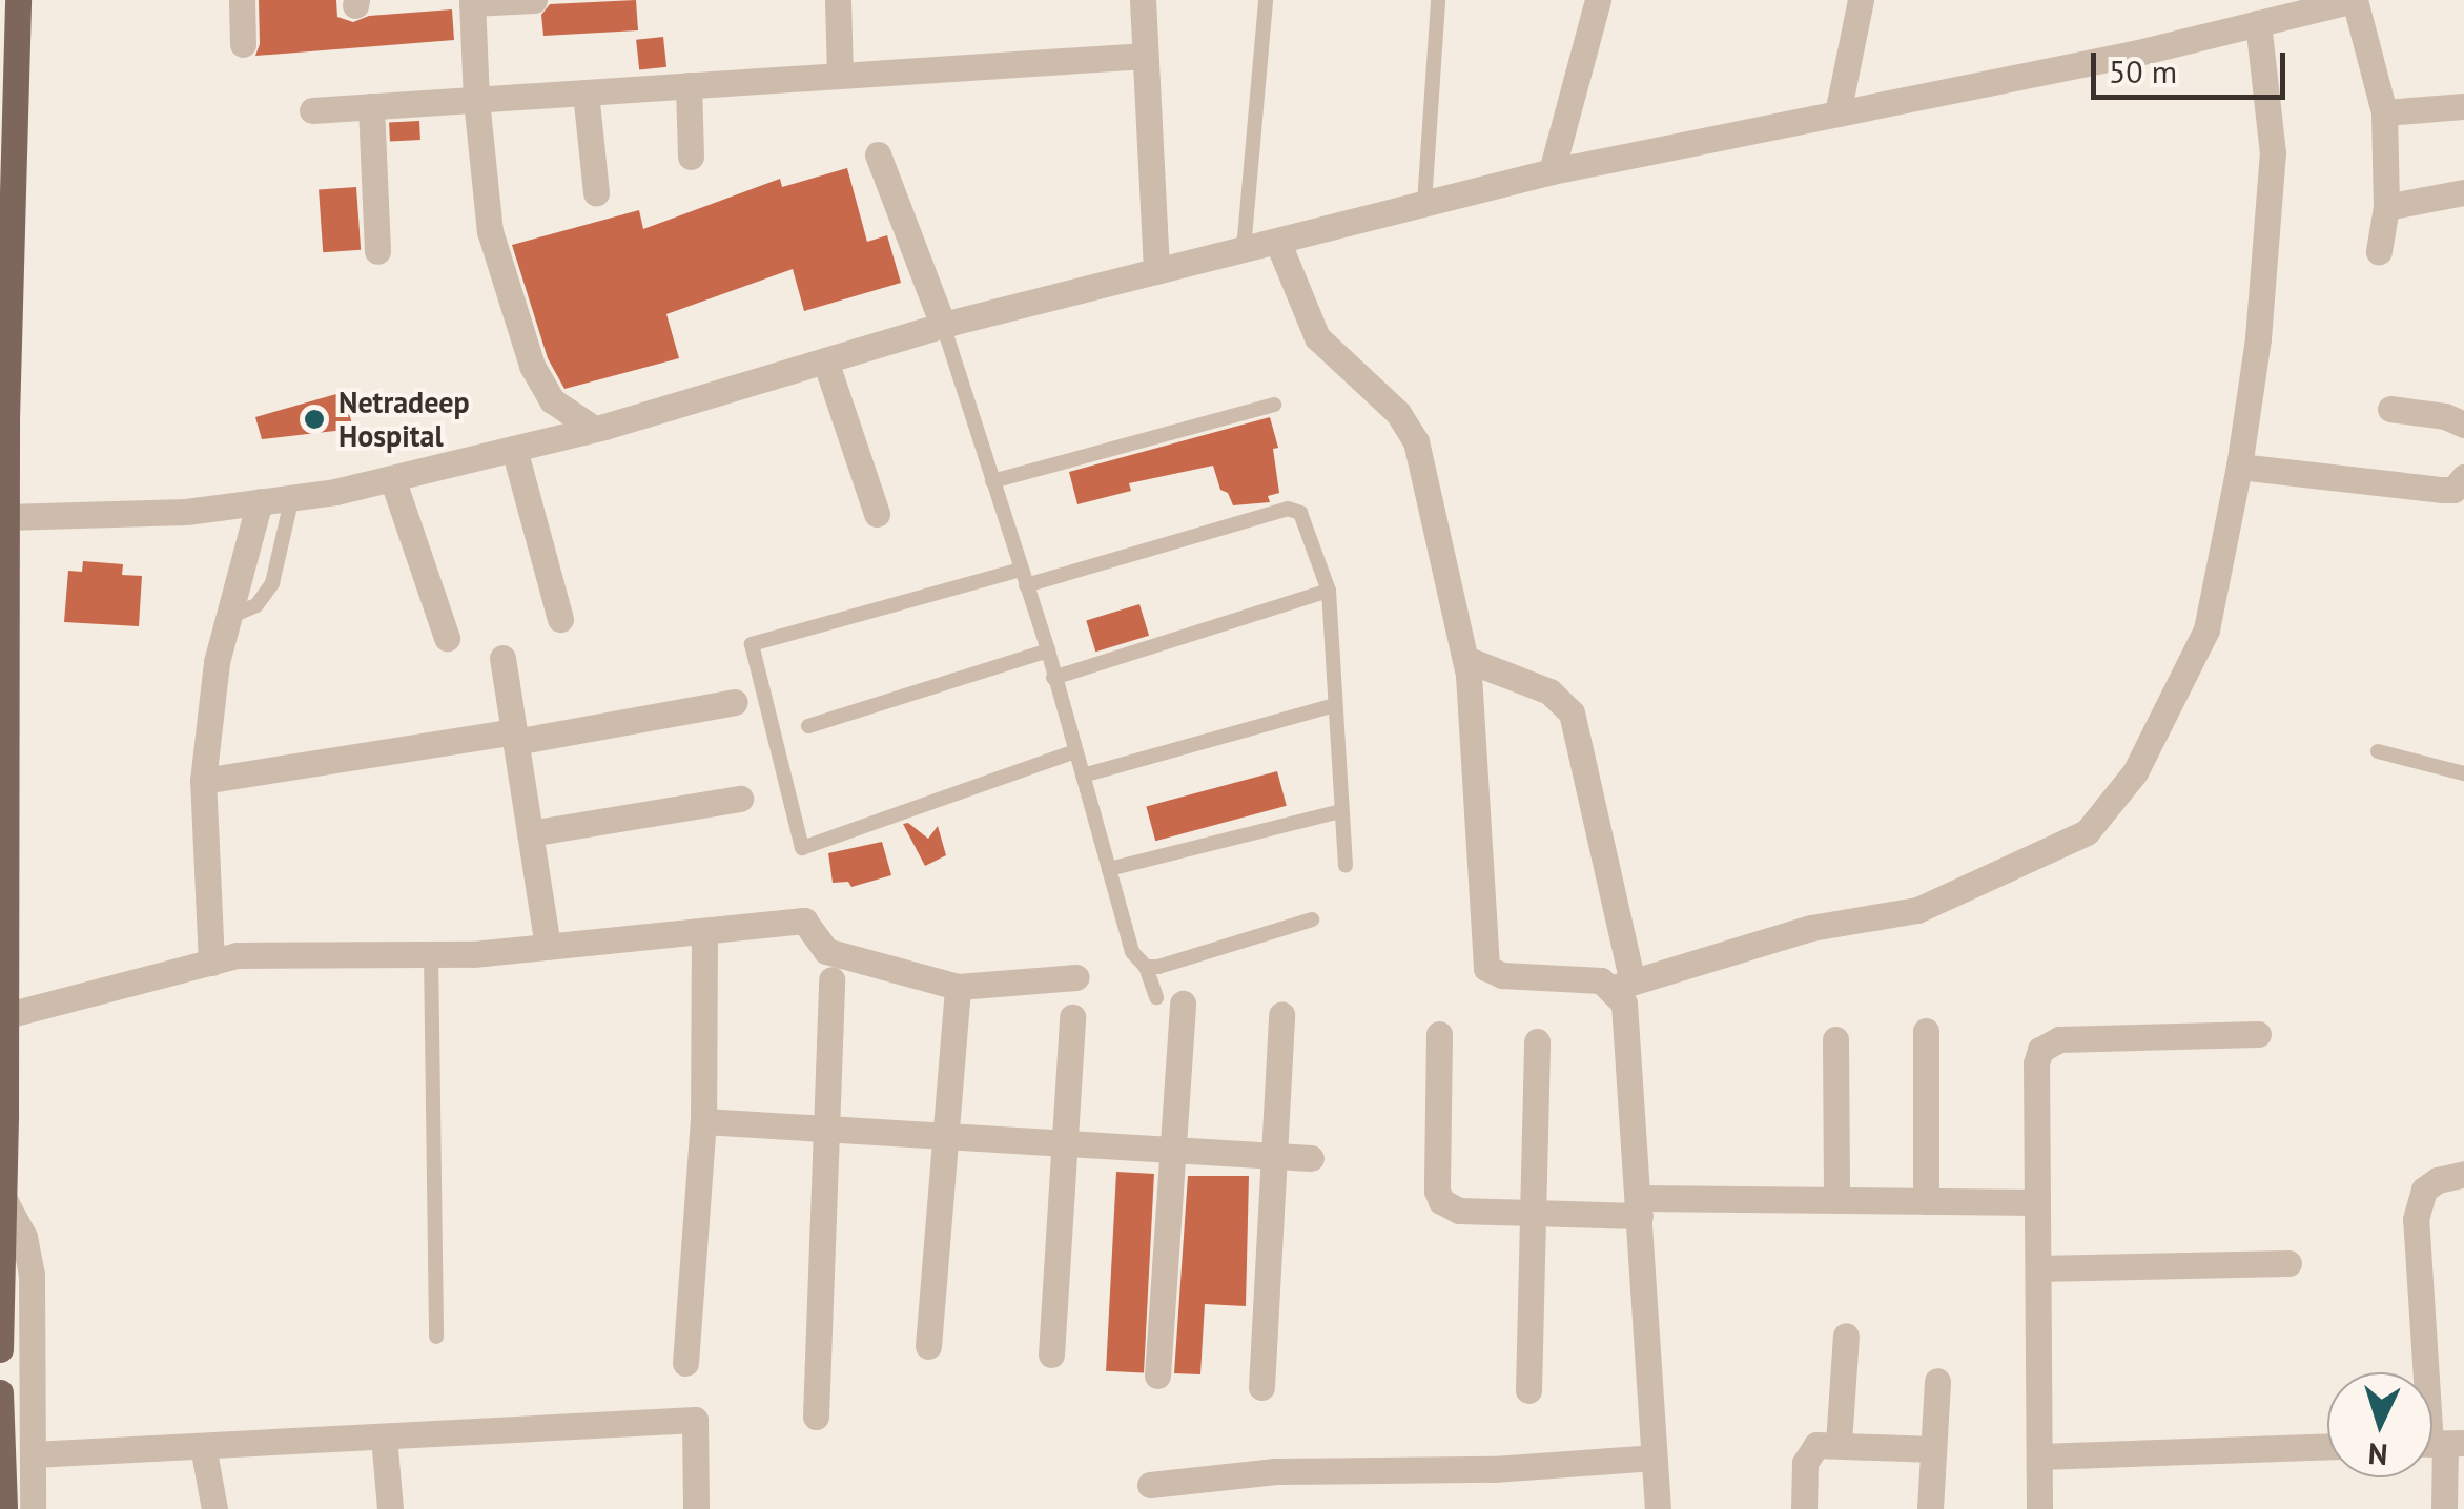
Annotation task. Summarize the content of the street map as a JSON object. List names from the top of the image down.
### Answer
{
  "places": ["Netradeep Hospital"],
  "scale_bar": "50 m",
  "north": "bottom"
}
